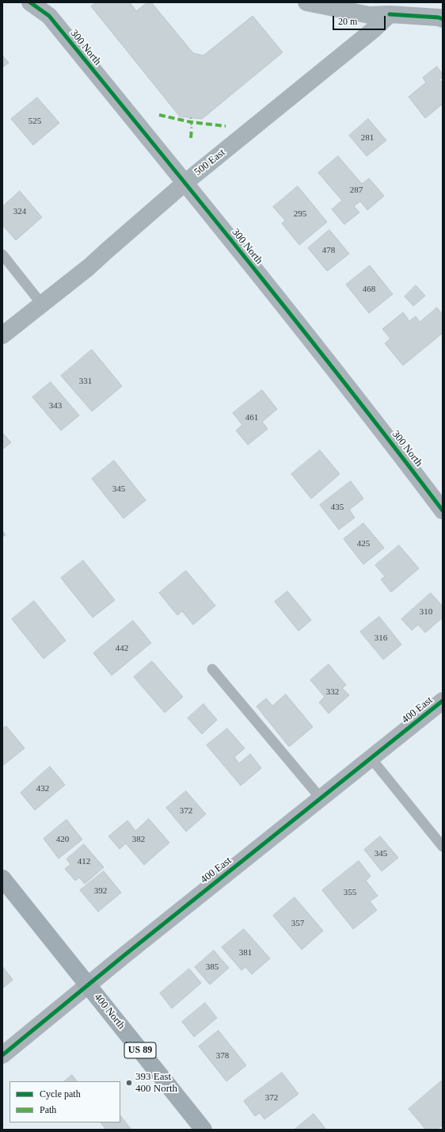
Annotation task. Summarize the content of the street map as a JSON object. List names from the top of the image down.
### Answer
{
  "streets": {
    "main road": ["400 North", "US 89"],
    "street": ["300 North", "500 East", "400 East"]
  },
  "crossings": [
    ["300 North", "500 East"],
    ["400 East", "400 North"]
  ],
  "places": ["393 East 400 North"],
  "house_numbers": [
    "525",
    "281",
    "287",
    "324",
    "295",
    "478",
    "468",
    "331",
    "343",
    "461",
    "345",
    "435",
    "425",
    "310",
    "316",
    "442",
    "332",
    "432",
    "372",
    "420",
    "382",
    "345",
    "412",
    "392",
    "355",
    "357",
    "381",
    "385",
    "378",
    "372"
  ],
  "legend": ["Cycle path", "Path"],
  "scale_bar": "20 m"
}
